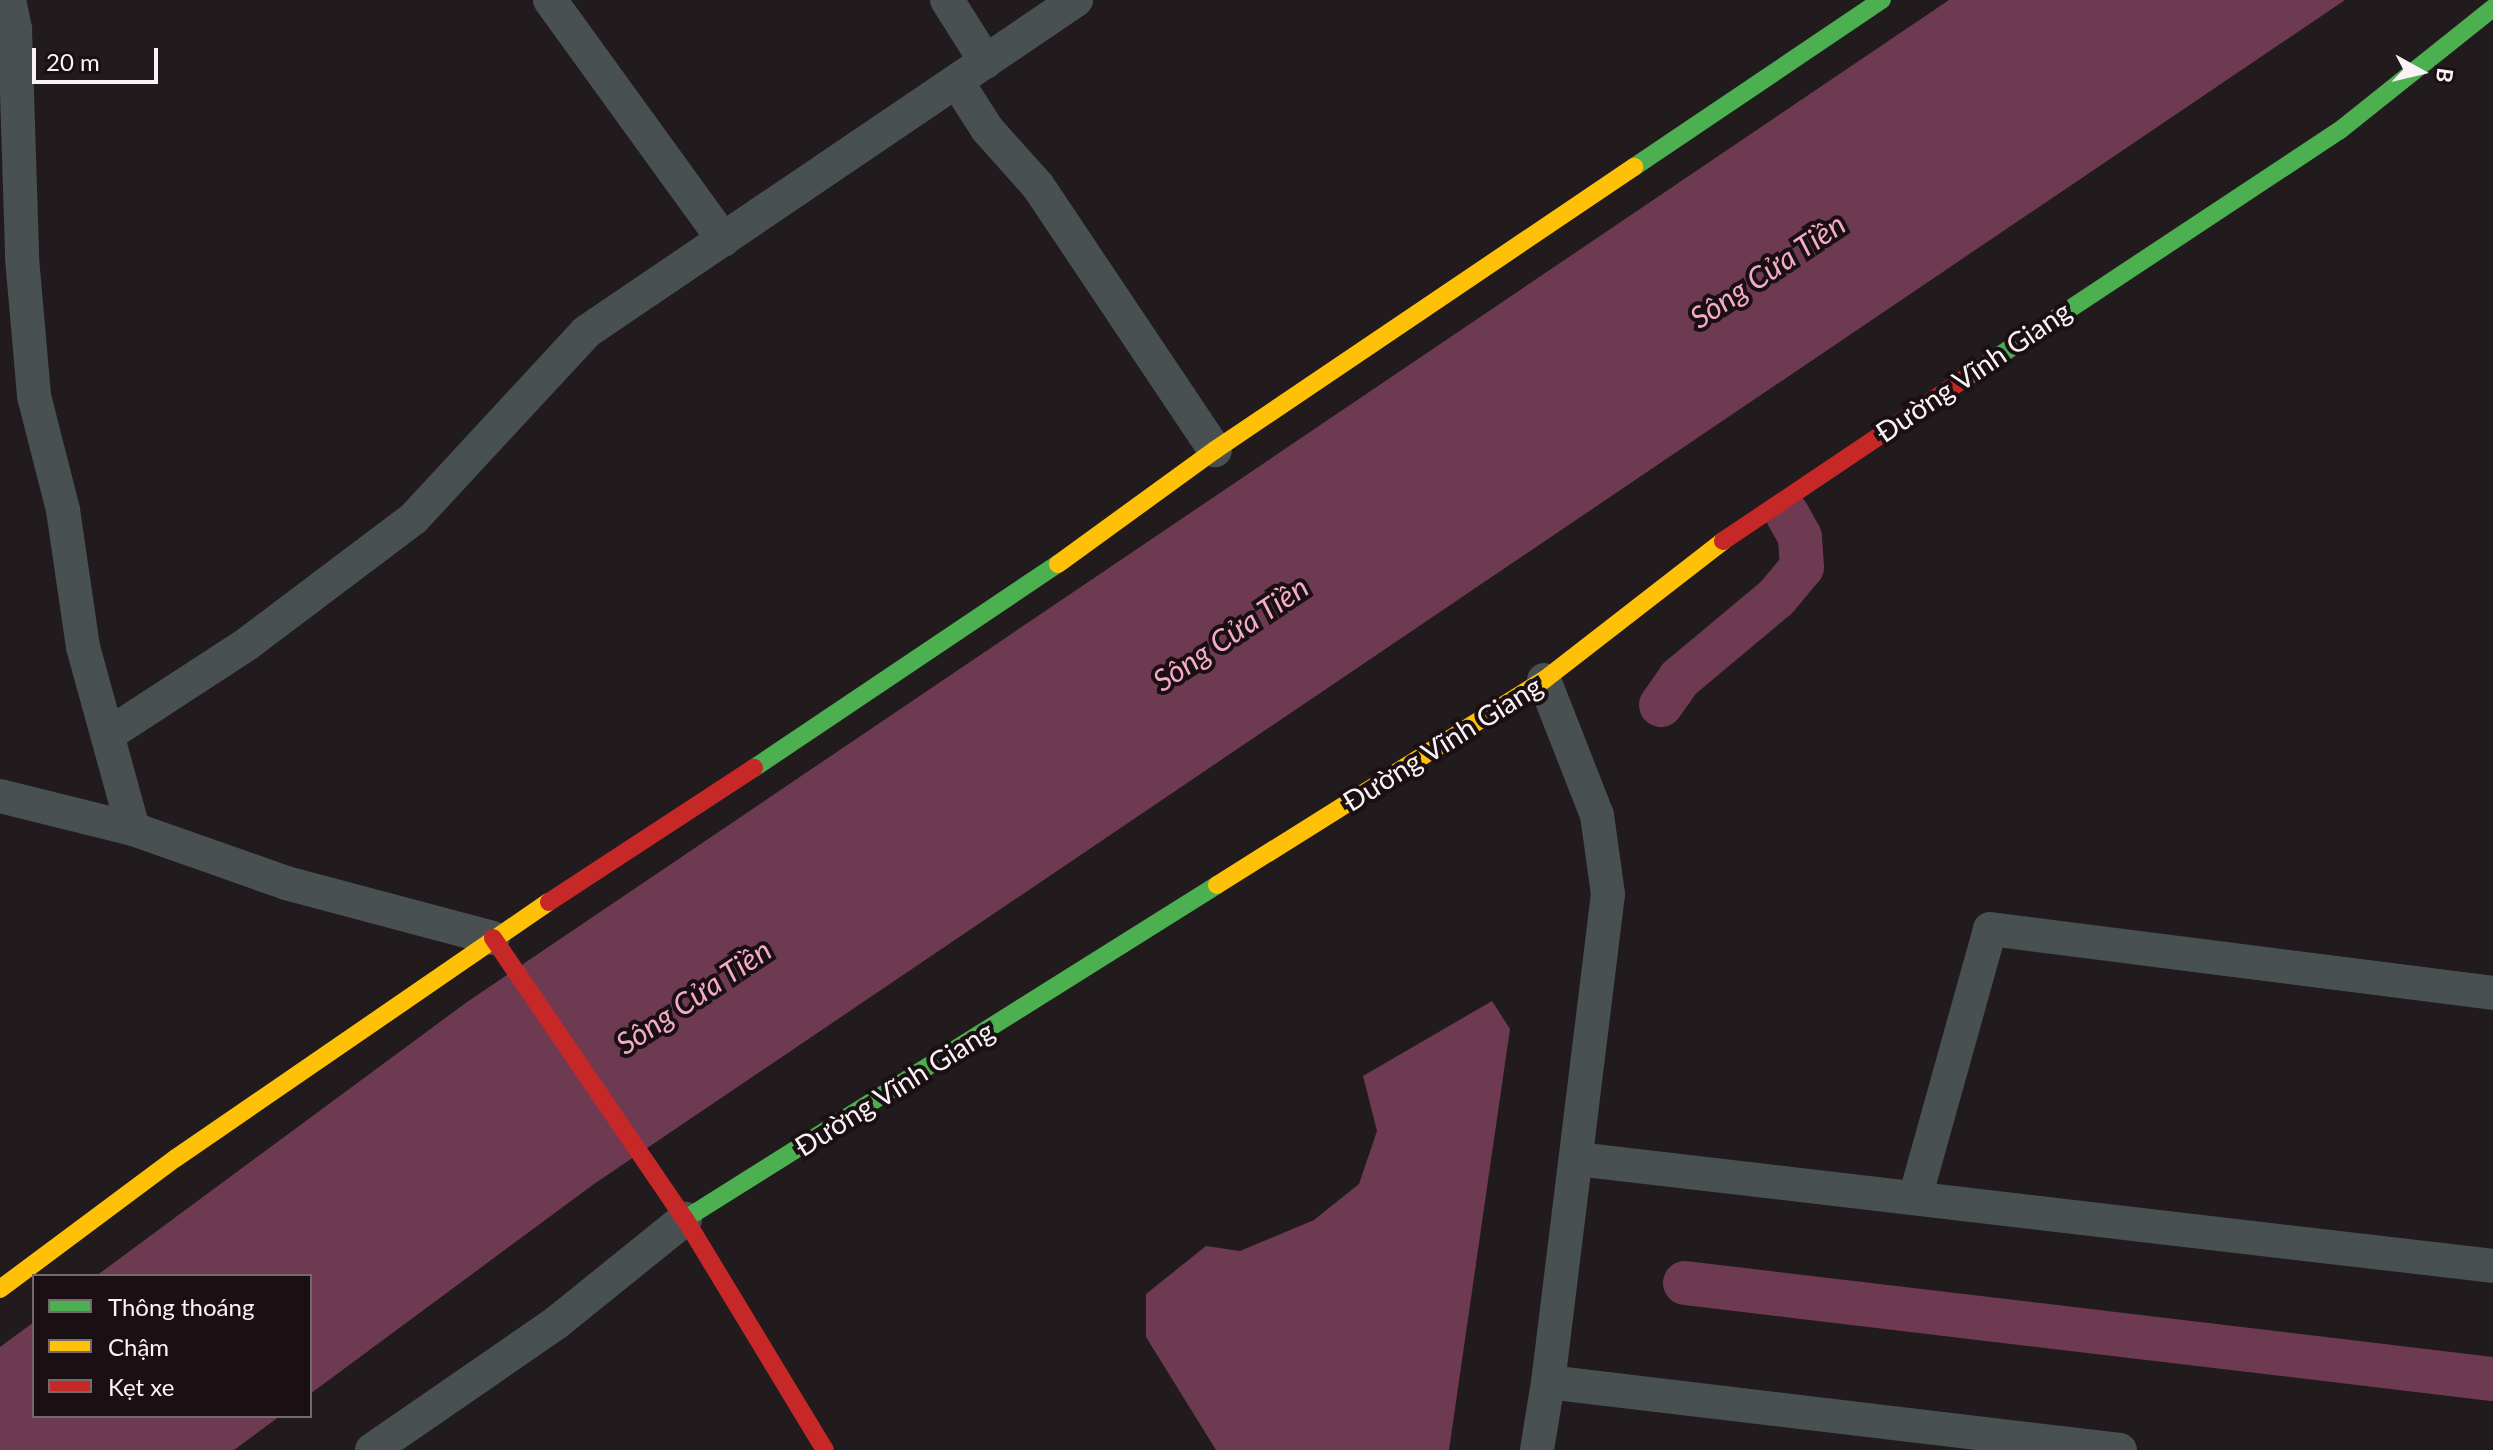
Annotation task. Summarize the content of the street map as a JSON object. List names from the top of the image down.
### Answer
{
  "streets": {
    "street": ["Đường Vĩnh Giang"]
  },
  "water": ["Sông Cửa Tiền"],
  "legend": ["Thông thoáng", "Chậm", "Kẹt xe"],
  "scale_bar": "20 m",
  "north": "right"
}
